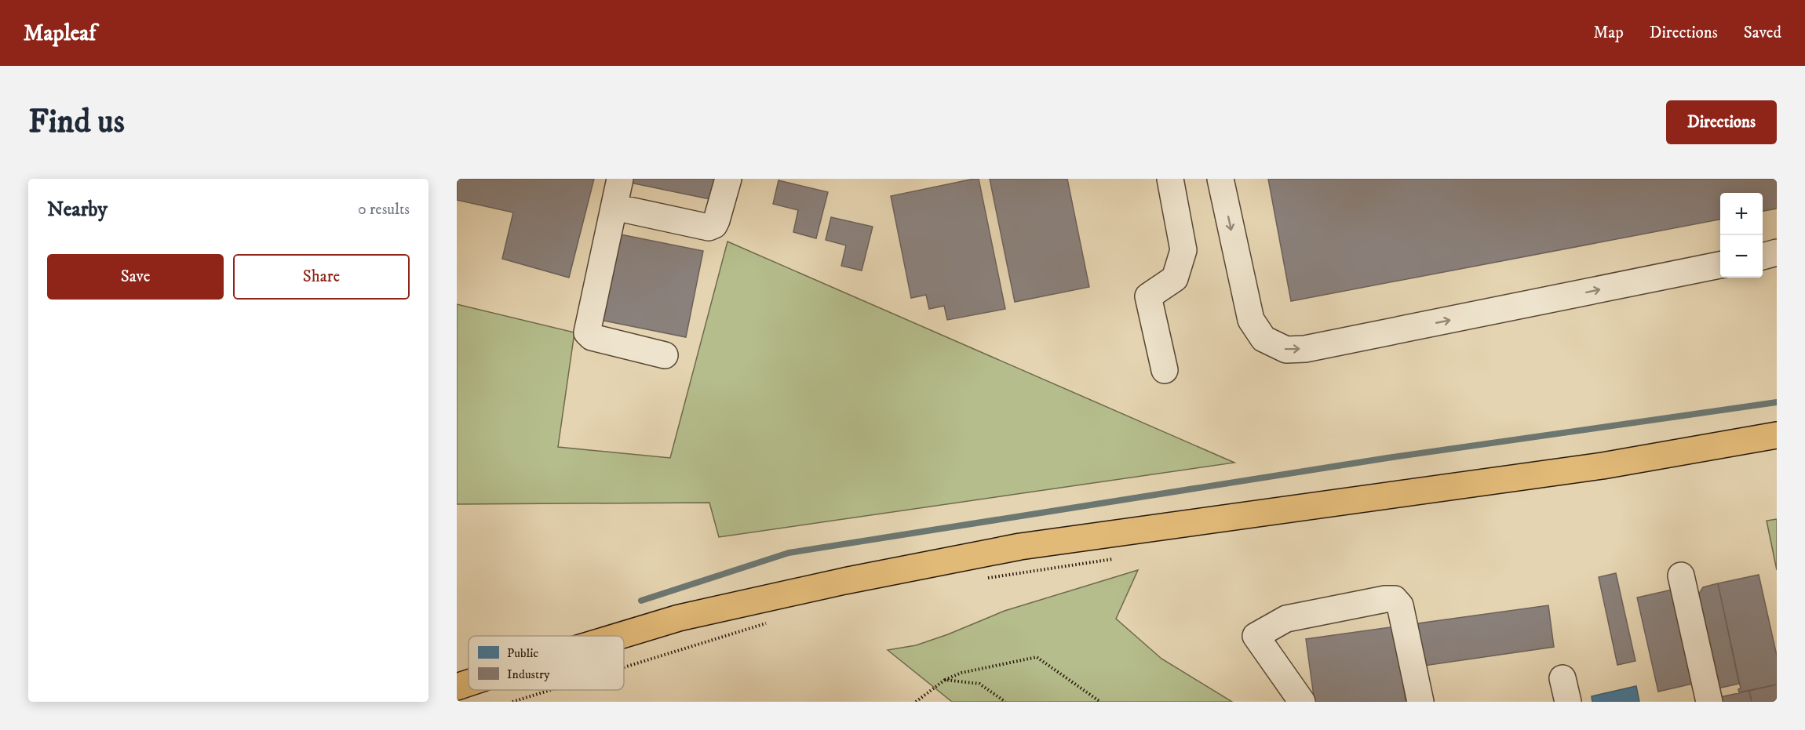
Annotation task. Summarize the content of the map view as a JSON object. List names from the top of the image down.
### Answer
{
  "legend": ["Public", "Industry"],
  "page": {
    "header": "Mapleaf",
    "nav": ["Map", "Directions", "Saved"],
    "buttons": [
      "Directions",
      ["Save", "Share"]
    ],
    "title": "Find us",
    "heading": ["Nearby", "0 results"],
    "map_buttons": ["+", "−"]
  }
}
